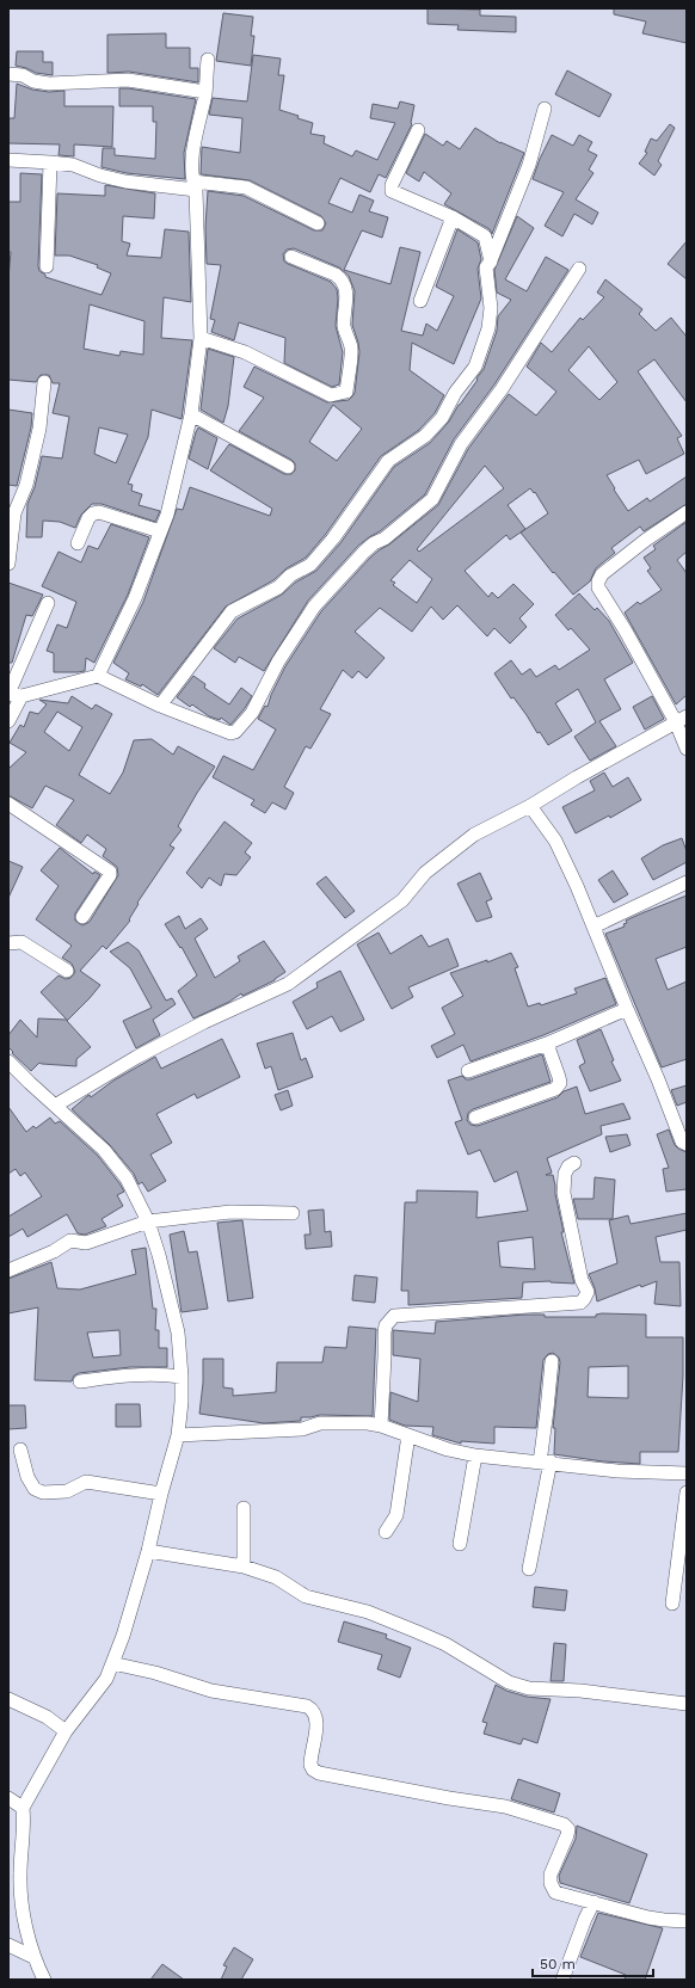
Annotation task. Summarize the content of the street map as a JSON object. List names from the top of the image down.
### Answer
{
  "scale_bar": "50 m"
}
